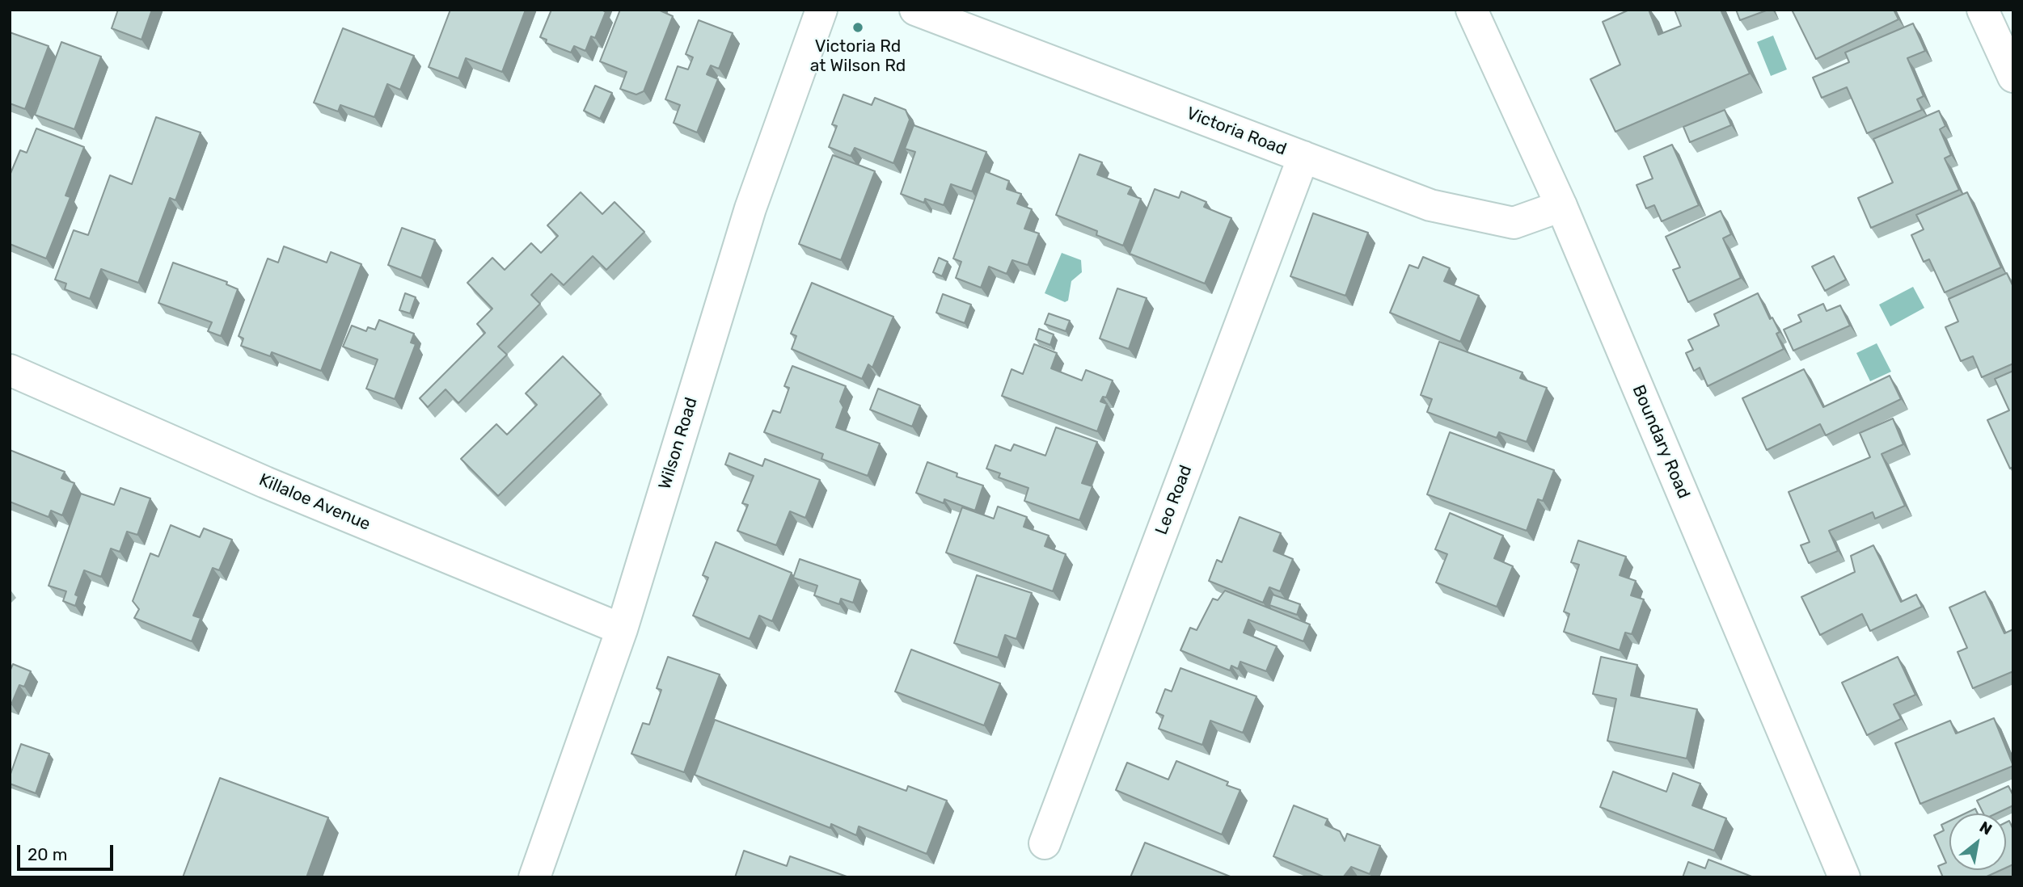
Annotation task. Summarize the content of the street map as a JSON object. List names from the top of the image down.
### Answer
{
  "streets": {
    "street": [
      "Victoria Road",
      "Boundary Road",
      "Wilson Road",
      "Leo Road",
      "Killaloe Avenue"
    ]
  },
  "crossings": [
    ["Victoria Road", "Boundary Road"],
    ["Victoria Road", "Leo Road"],
    ["Wilson Road", "Killaloe Avenue"]
  ],
  "places": ["Victoria Rd at Wilson Rd"],
  "scale_bar": "20 m",
  "north": "top right"
}
